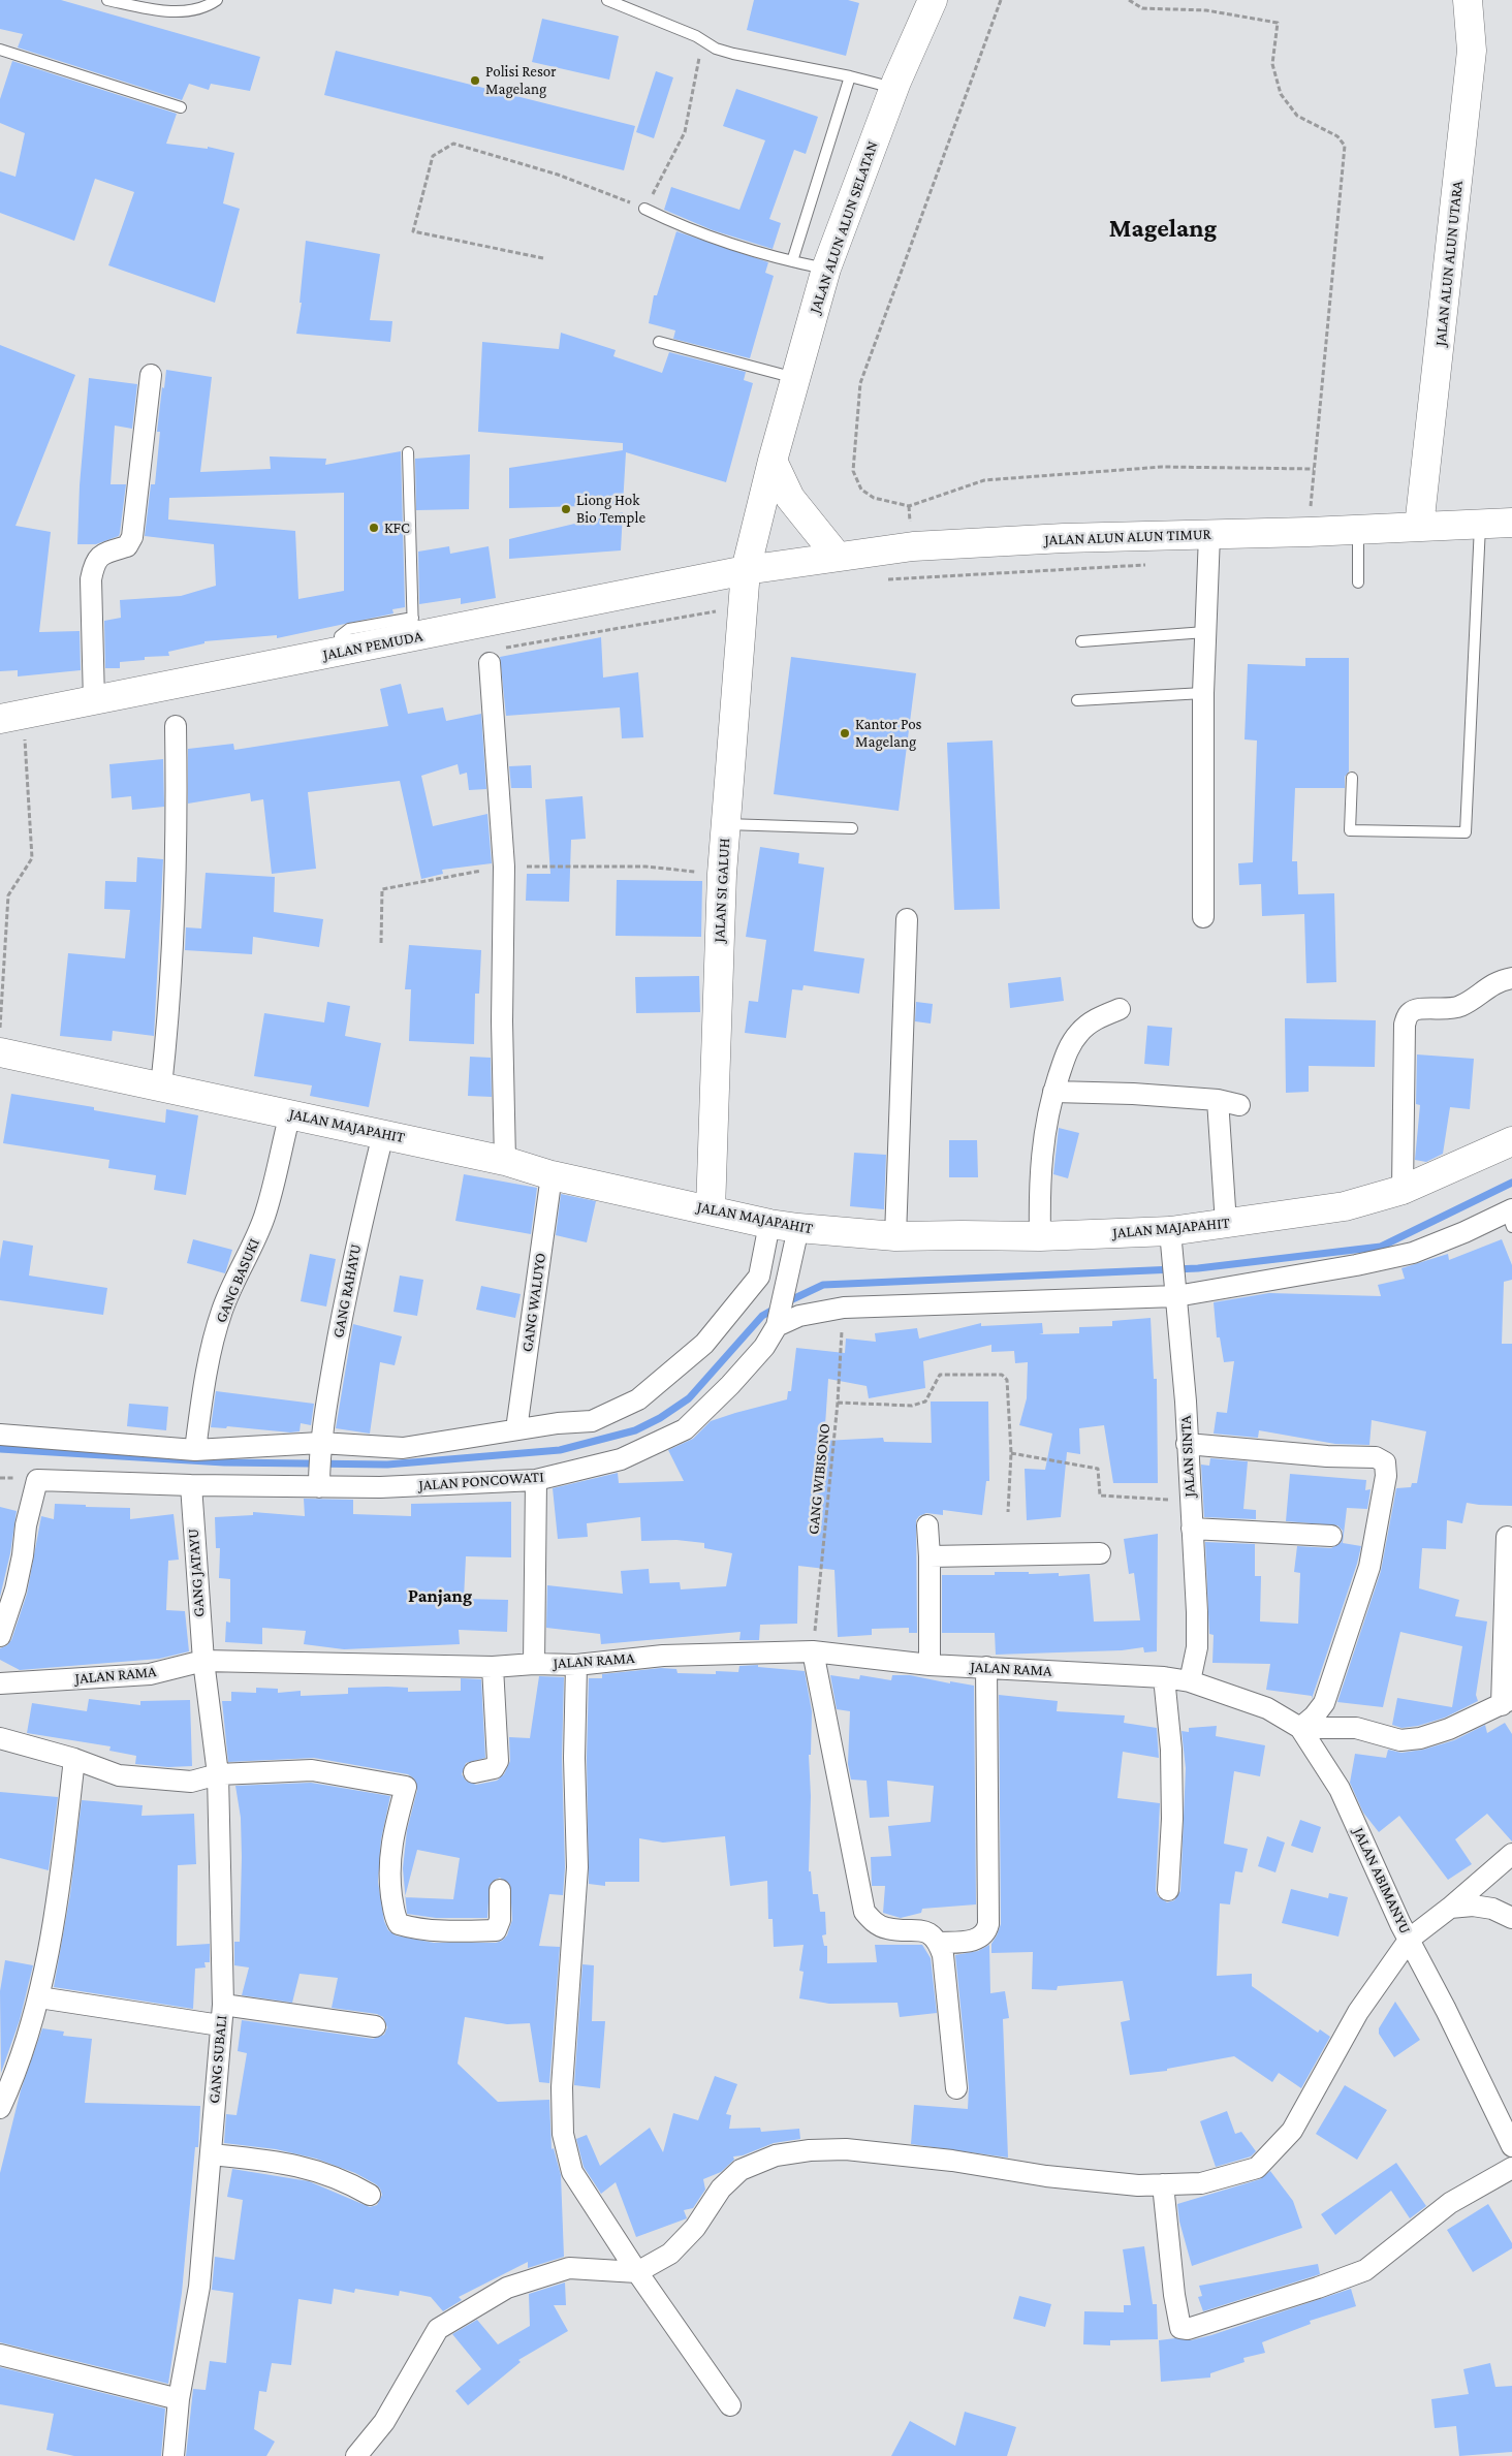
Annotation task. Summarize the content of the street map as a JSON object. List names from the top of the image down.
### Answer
{
  "streets": {
    "street": [
      "JALAN ALUN ALUN SELATAN",
      "JALAN ALUN ALUN UTARA",
      "JALAN ALUN ALUN TIMUR",
      "JALAN PEMUDA",
      "JALAN SI GALUH",
      "JALAN MAJAPAHIT",
      "GANG BASUKI",
      "GANG RAHAYU",
      "GANG WALUYO",
      "JALAN SINTA",
      "JALAN PONCOWATI",
      "GANG JATAYU",
      "JALAN RAMA",
      "JALAN ABIMANYU",
      "GANG SUBALI"
    ],
    "path": ["GANG WIBISONO"]
  },
  "crossings": [
    ["JALAN ALUN ALUN SELATAN", "JALAN ALUN ALUN TIMUR"],
    ["JALAN ALUN ALUN SELATAN", "JALAN PEMUDA"],
    ["JALAN ALUN ALUN SELATAN", "JALAN SI GALUH"],
    ["JALAN ALUN ALUN UTARA", "JALAN ALUN ALUN TIMUR"],
    ["JALAN ALUN ALUN TIMUR", "JALAN PEMUDA"],
    ["JALAN ALUN ALUN TIMUR", "JALAN SI GALUH"],
    ["JALAN PEMUDA", "JALAN SI GALUH"],
    ["JALAN SI GALUH", "JALAN MAJAPAHIT"],
    ["JALAN MAJAPAHIT", "GANG BASUKI"],
    ["JALAN MAJAPAHIT", "GANG RAHAYU"],
    ["JALAN MAJAPAHIT", "GANG WALUYO"],
    ["JALAN MAJAPAHIT", "JALAN SINTA"],
    ["GANG RAHAYU", "JALAN PONCOWATI"],
    ["JALAN SINTA", "JALAN RAMA"],
    ["JALAN SINTA", "JALAN ABIMANYU"],
    ["GANG WIBISONO", "JALAN RAMA"],
    ["JALAN PONCOWATI", "GANG JATAYU"],
    ["GANG JATAYU", "JALAN RAMA"],
    ["GANG JATAYU", "GANG SUBALI"],
    ["JALAN RAMA", "JALAN ABIMANYU"],
    ["JALAN RAMA", "GANG SUBALI"]
  ],
  "districts": ["Magelang", "Panjang"],
  "places": [
    "Polisi Resor Magelang",
    "Liong Hok Bio Temple",
    "KFC",
    "Kantor Pos Magelang"
  ]
}
